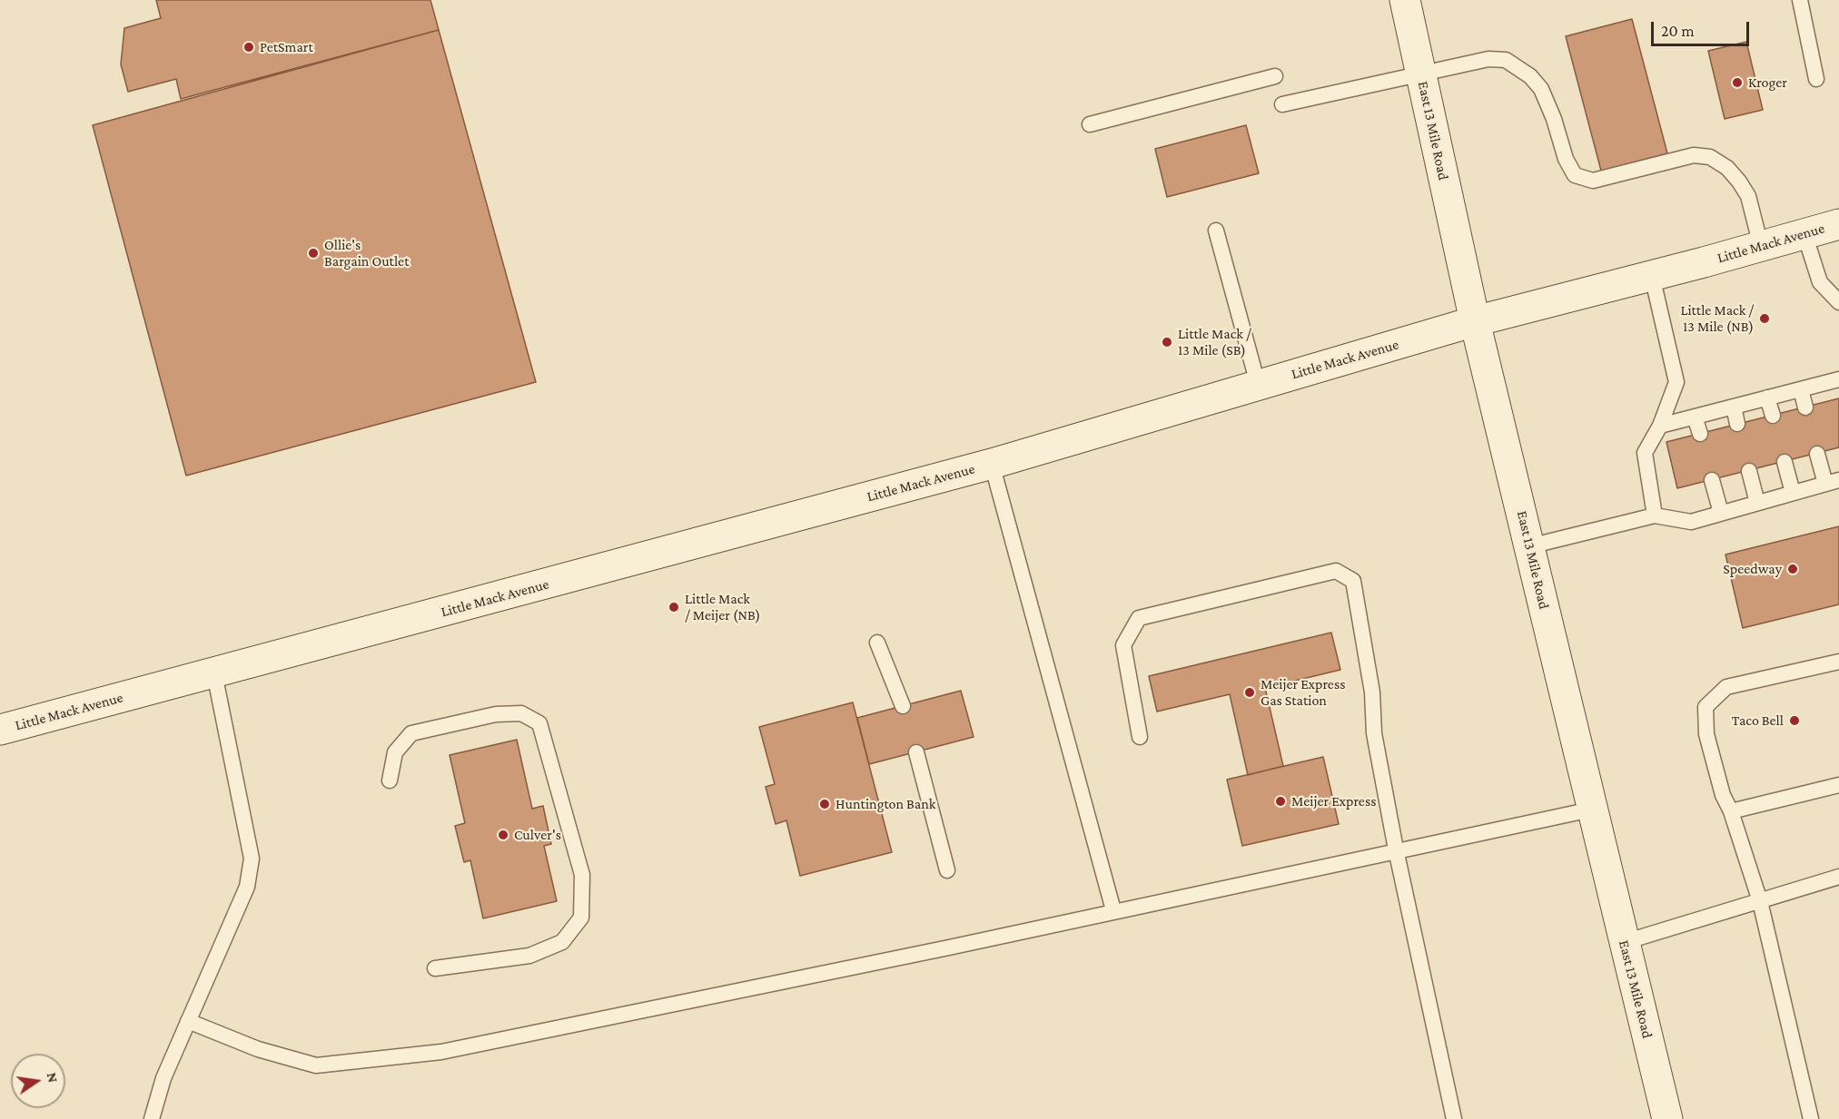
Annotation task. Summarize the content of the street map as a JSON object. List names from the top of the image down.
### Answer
{
  "streets": {
    "main road": ["East 13 Mile Road", "Little Mack Avenue"]
  },
  "crossings": [
    ["East 13 Mile Road", "Little Mack Avenue"]
  ],
  "places": [
    "PetSmart",
    "Kroger",
    "Ollie's Bargain Outlet",
    "Little Mack / 13 Mile (NB)",
    "Little Mack / 13 Mile (SB)",
    "Speedway",
    "Little Mack / Meijer (NB)",
    "Meijer Express Gas Station",
    "Taco Bell",
    "Meijer Express",
    "Huntington Bank",
    "Culver's"
  ],
  "scale_bar": "20 m",
  "north": "right"
}
